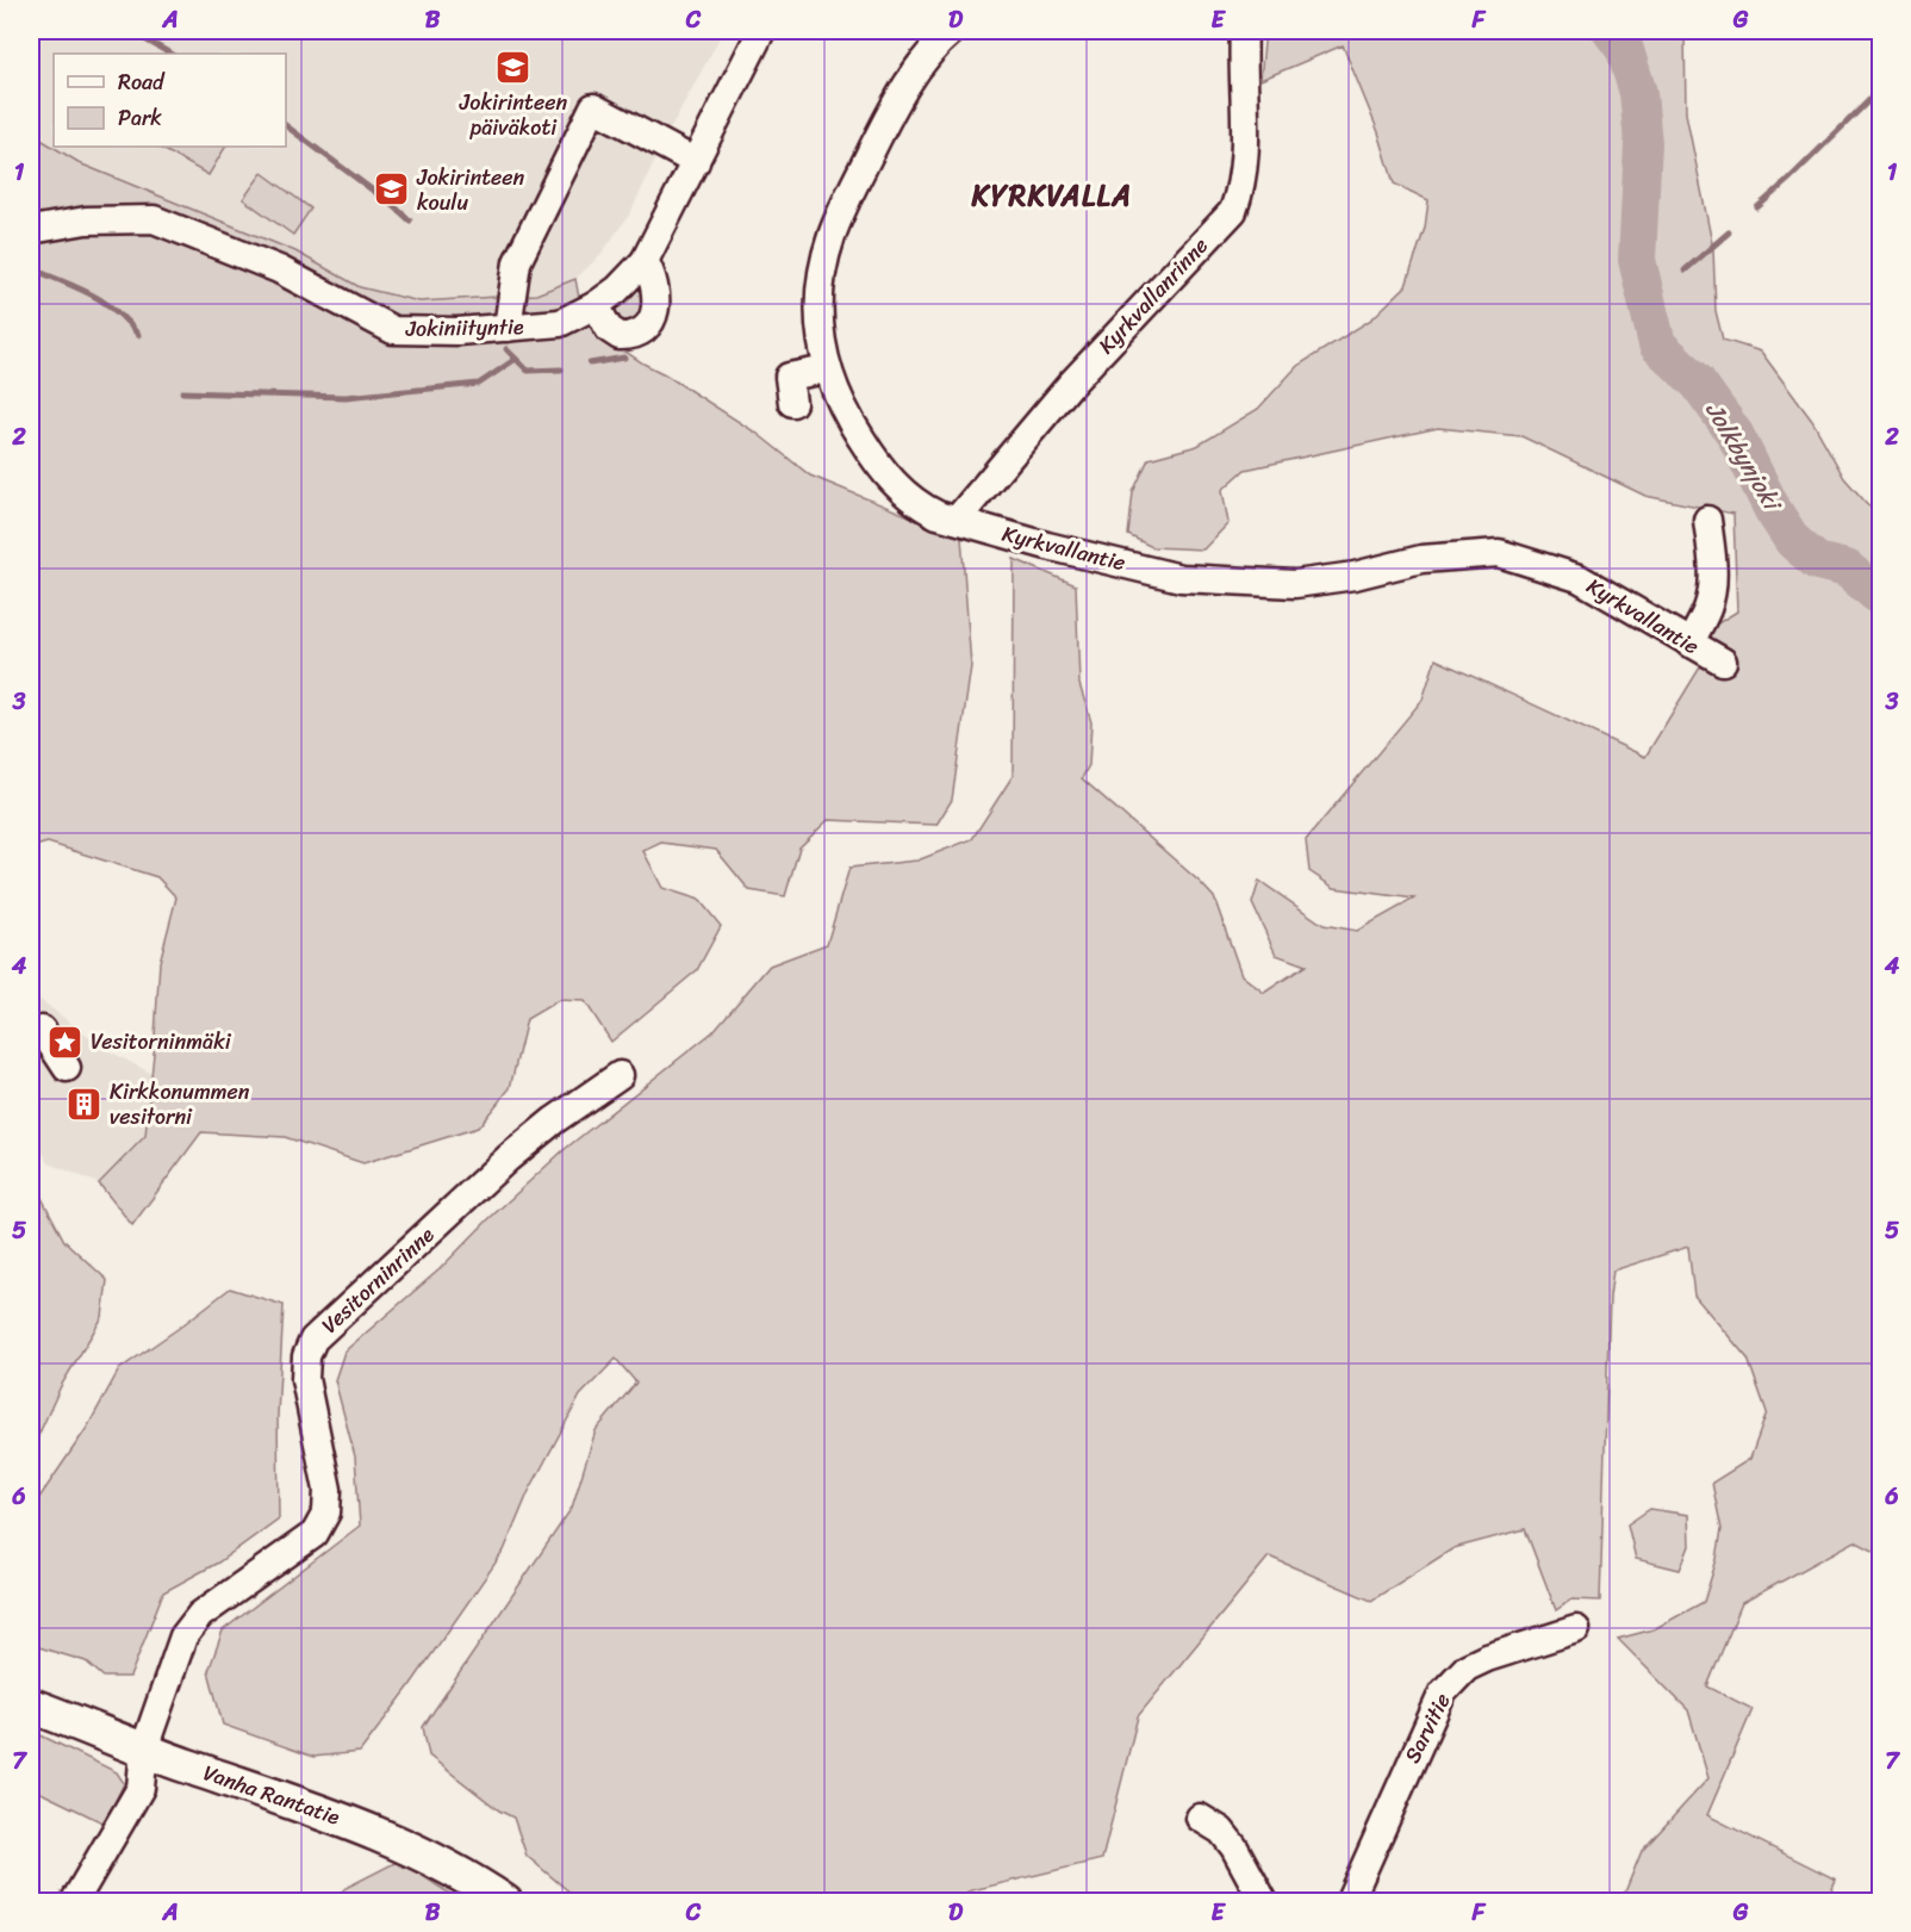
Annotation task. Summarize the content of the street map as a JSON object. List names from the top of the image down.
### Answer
{
  "streets": {
    "main road": ["Vanha Rantatie"],
    "street": [
      "Kyrkvallanrinne",
      "Jokiniityntie",
      "Kyrkvallantie",
      "Vesitorninrinne",
      "Sarvitie"
    ]
  },
  "crossings": [
    ["Kyrkvallanrinne", "Kyrkvallantie"],
    ["Vesitorninrinne", "Vanha Rantatie"]
  ],
  "districts": ["KYRKVALLA"],
  "water": ["Jolkbynjoki"],
  "places": {
    "school or university": ["Jokirinteen päiväkoti", "Jokirinteen koulu"],
    "place": ["Vesitorninmäki"],
    "building": ["Kirkkonummen vesitorni"]
  },
  "legend": ["Road", "Park"],
  "grid": {
    "columns": [
      "A",
      "B",
      "C",
      "D",
      "E",
      "F",
      "G"
    ],
    "rows": [
      "1",
      "2",
      "3",
      "4",
      "5",
      "6",
      "7"
    ]
  }
}
